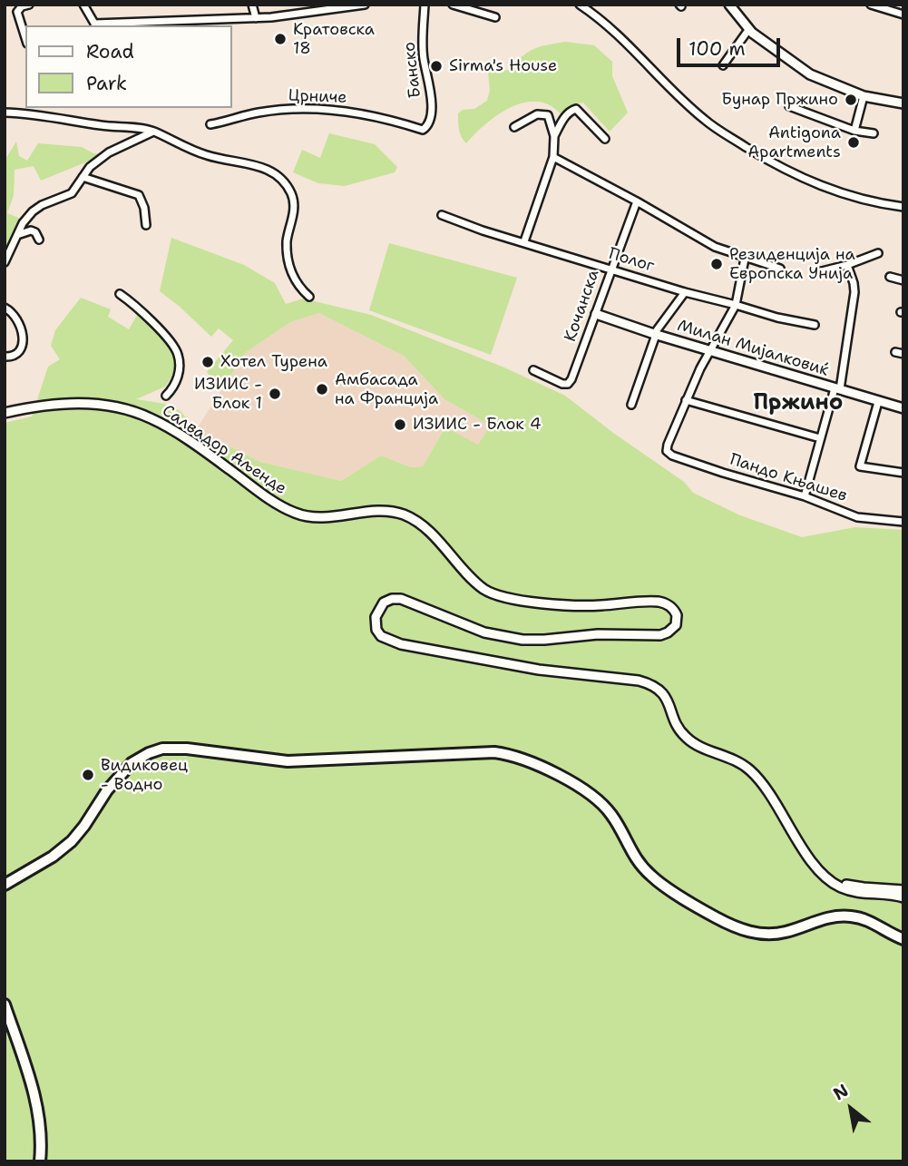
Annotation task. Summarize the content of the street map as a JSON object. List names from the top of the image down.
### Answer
{
  "streets": {
    "street": [
      "Банско",
      "Црниче",
      "Полог",
      "Кочанска",
      "Милан Мијалковиќ",
      "Салвадор Аљенде",
      "Пандо Књашев"
    ]
  },
  "crossings": [
    ["Банско", "Црниче"],
    ["Полог", "Кочанска"],
    ["Кочанска", "Милан Мијалковиќ"]
  ],
  "districts": ["Пржино"],
  "places": [
    "Кратовска 18",
    "Sirma's House",
    "Бунар Пржино",
    "Antigona Apartments",
    "Резиденција на Европска Унија",
    "Хотел Турена",
    "Амбасада на Франција",
    "ИЗИИС - Блок 1",
    "ИЗИИС - Блок 4",
    "Видиковец - Водно"
  ],
  "legend": ["Road", "Park"],
  "scale_bar": "100 m",
  "north": "top left"
}
